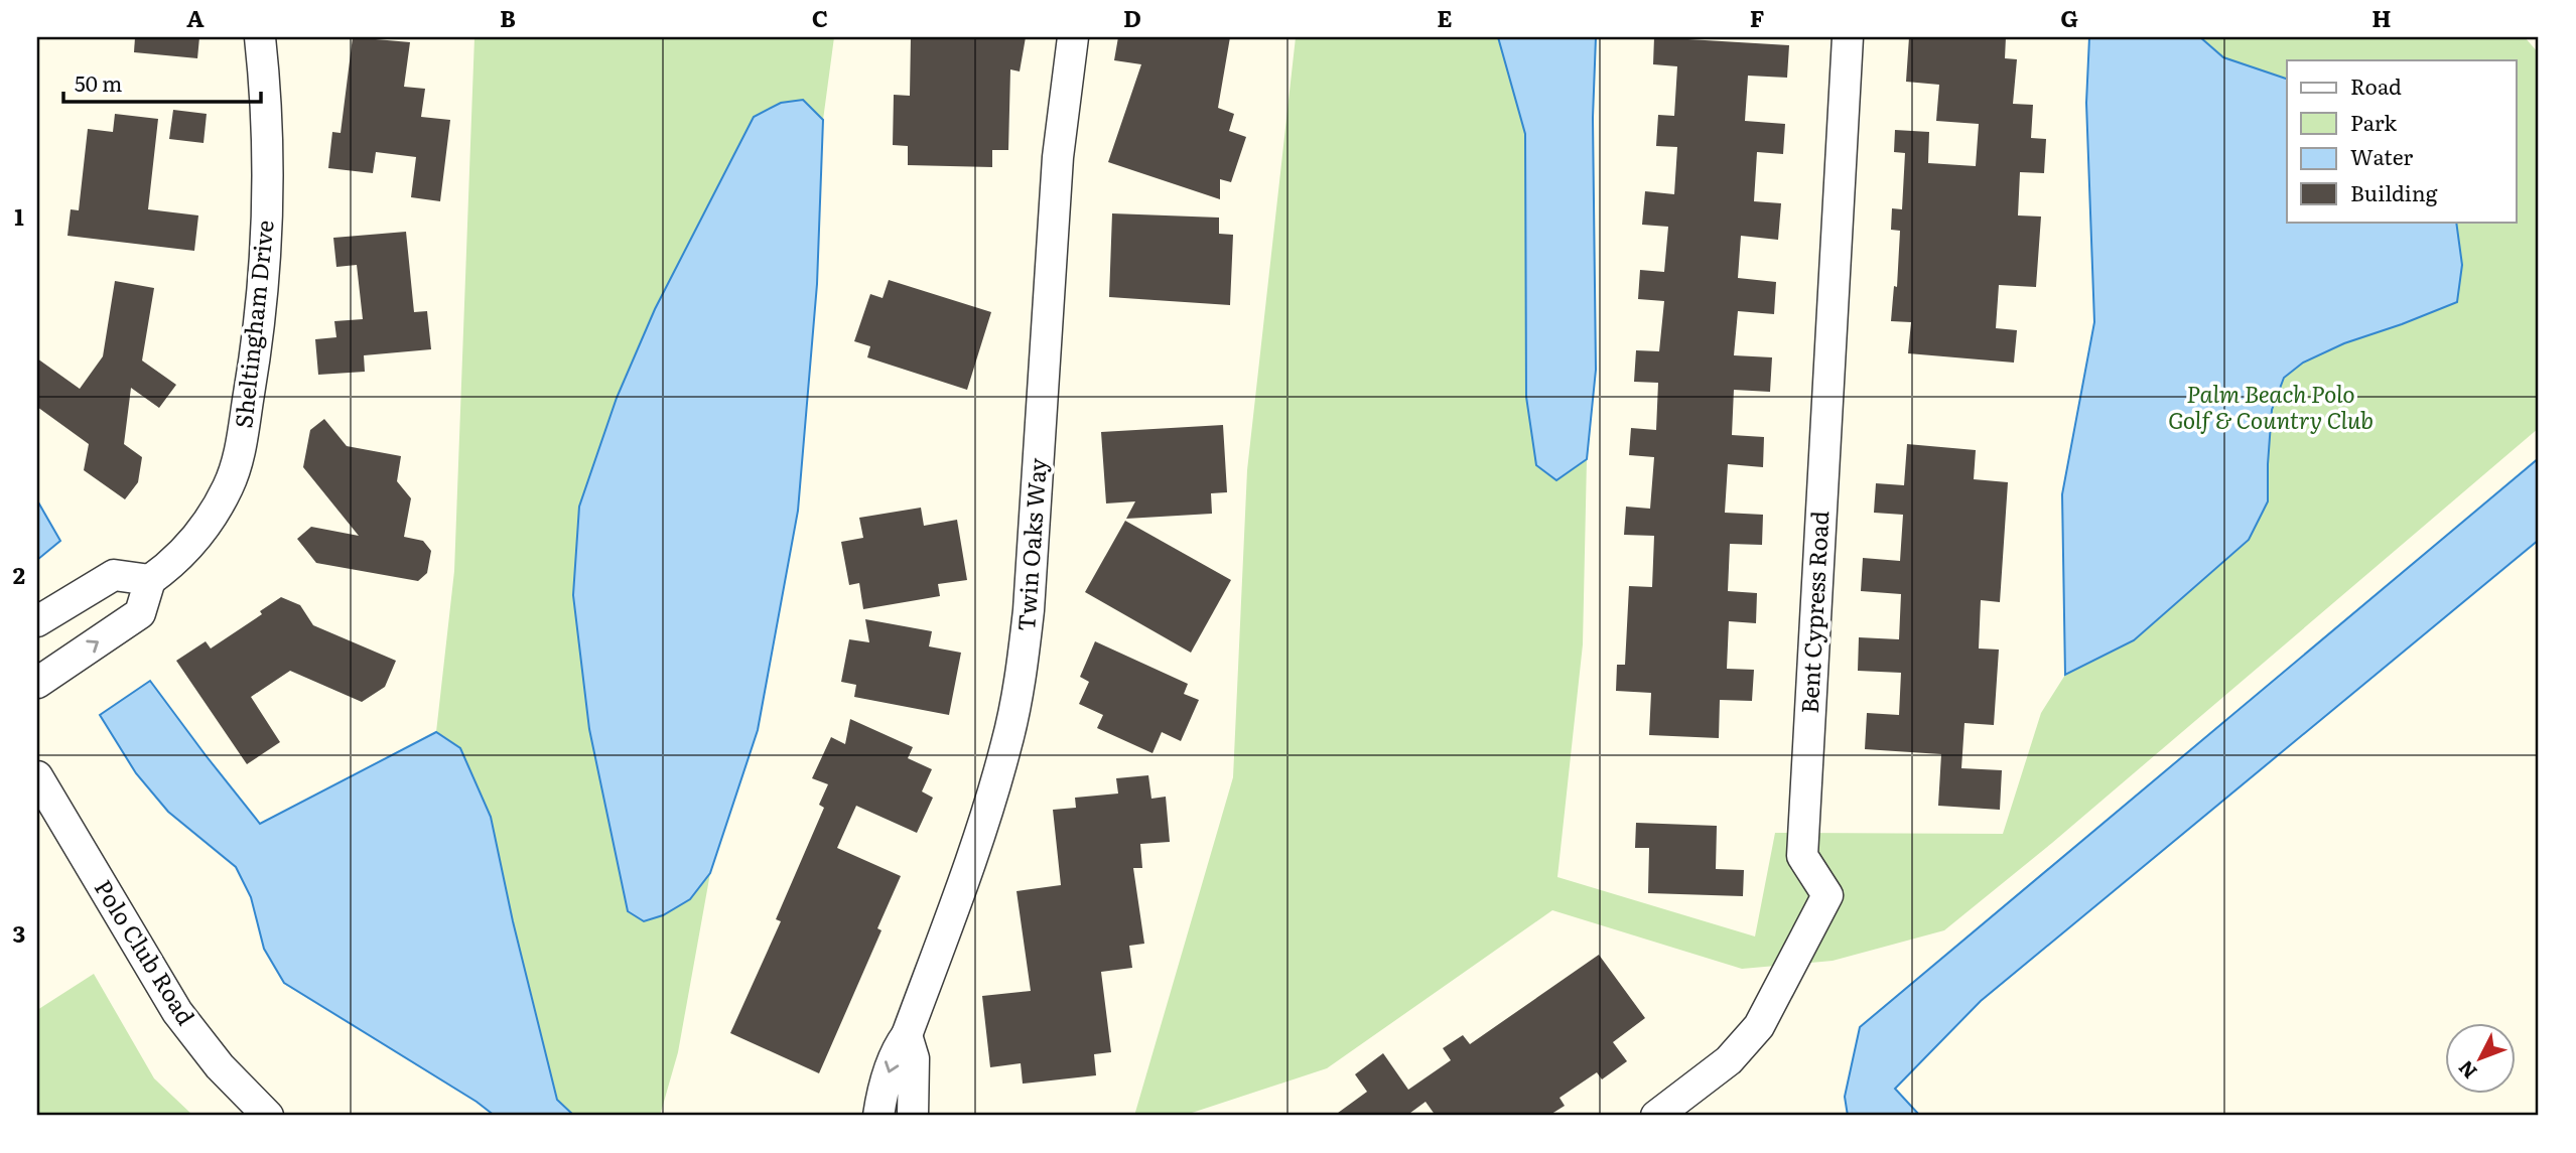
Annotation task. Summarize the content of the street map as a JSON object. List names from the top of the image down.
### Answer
{
  "streets": {
    "street": [
      "Sheltingham Drive",
      "Twin Oaks Way",
      "Bent Cypress Road",
      "Polo Club Road"
    ]
  },
  "parks": ["Palm Beach Polo Golf & Country Club"],
  "legend": [
    "Road",
    "Park",
    "Water",
    "Building"
  ],
  "scale_bar": "50 m",
  "north": "bottom left",
  "grid": {
    "columns": [
      "A",
      "B",
      "C",
      "D",
      "E",
      "F",
      "G",
      "H"
    ],
    "rows": ["1", "2", "3"]
  }
}
